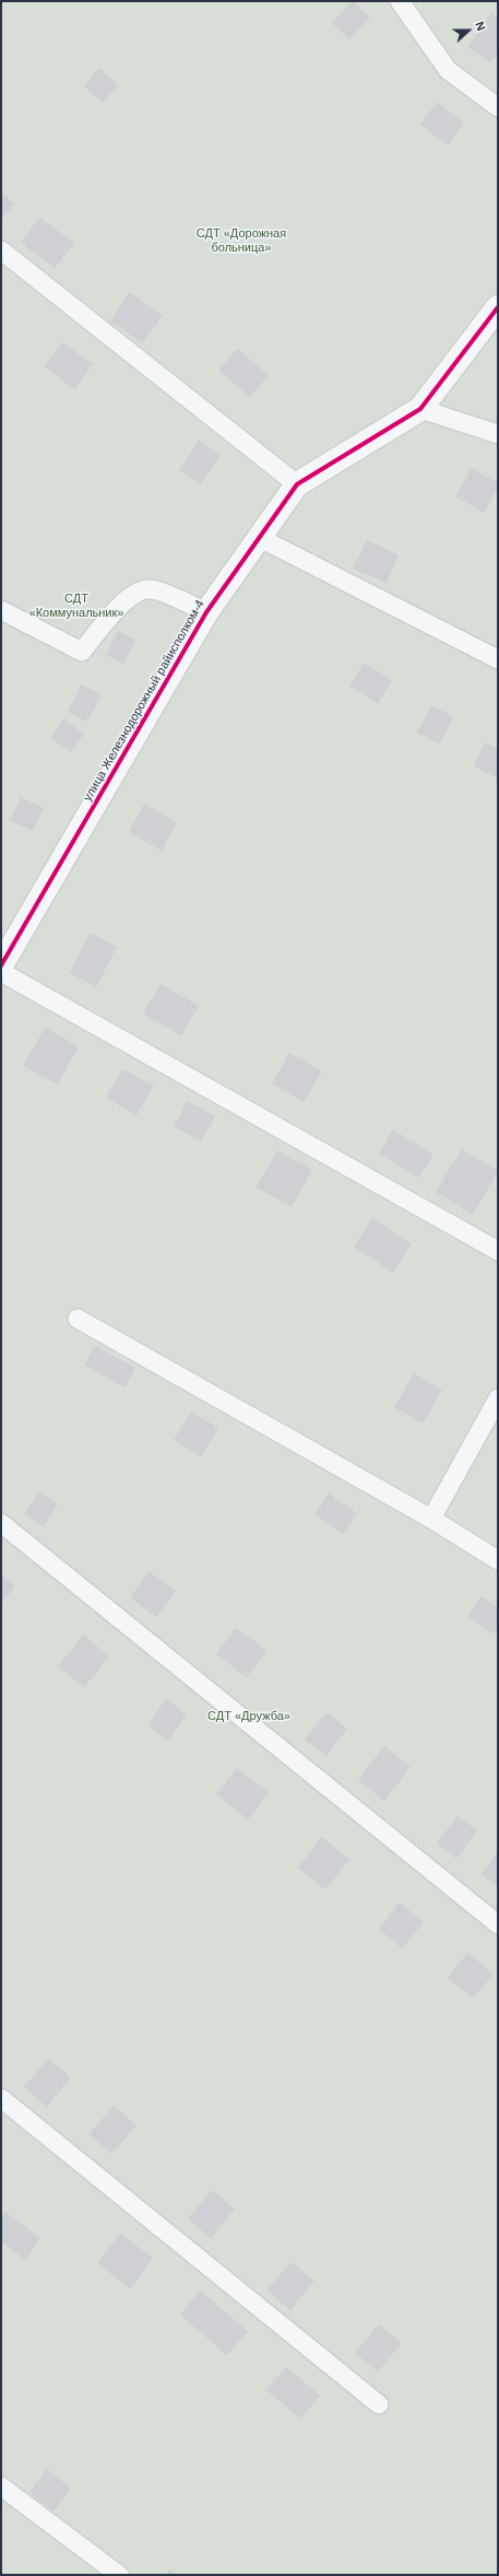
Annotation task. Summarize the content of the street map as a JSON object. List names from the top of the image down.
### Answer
{
  "streets": {
    "street": ["улица Железнодорожный райисполком-4"]
  },
  "parks": ["СДТ «Дорожная больница»", "СДТ «Коммунальник»", "СДТ «Дружба»"],
  "north": "right"
}
